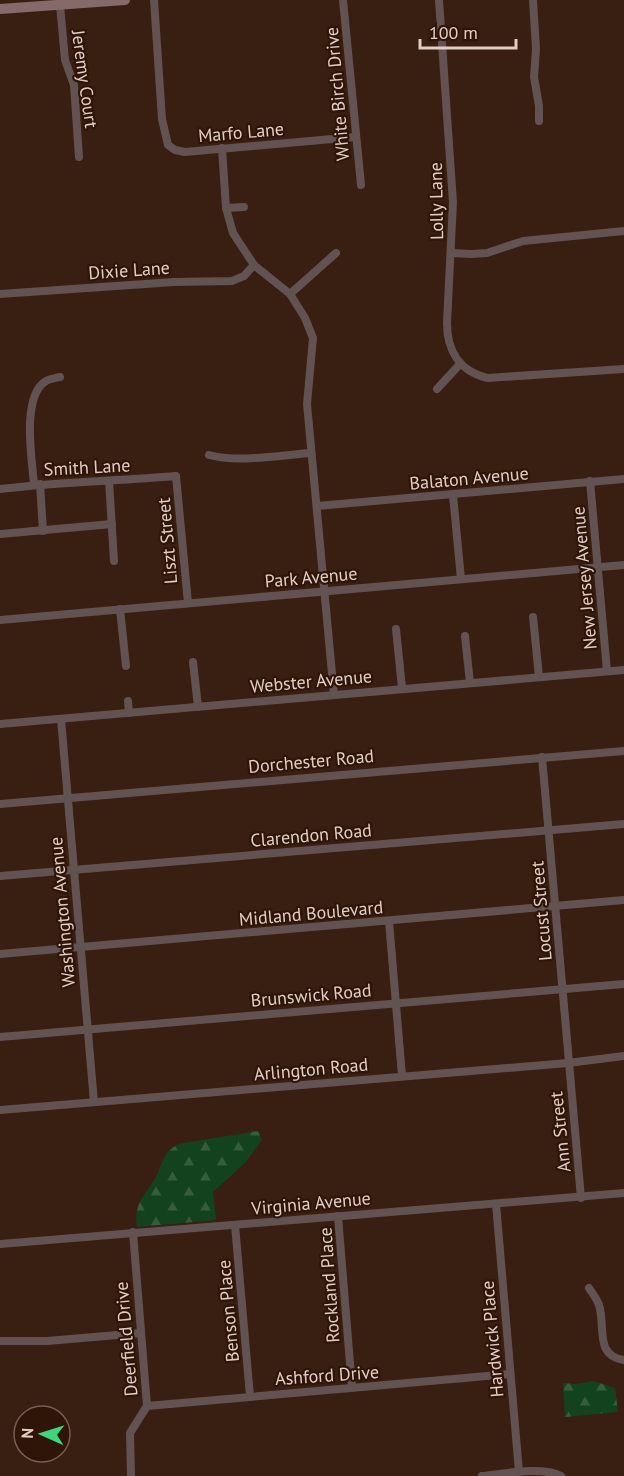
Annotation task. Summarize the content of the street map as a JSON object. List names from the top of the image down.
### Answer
{
  "streets": {
    "street": [
      "Jeremy Court",
      "White Birch Drive",
      "Marfo Lane",
      "Lolly Lane",
      "Dixie Lane",
      "Smith Lane",
      "Balaton Avenue",
      "Liszt Street",
      "Park Avenue",
      "New Jersey Avenue",
      "Webster Avenue",
      "Dorchester Road",
      "Clarendon Road",
      "Locust Street",
      "Washington Avenue",
      "Midland Boulevard",
      "Brunswick Road",
      "Arlington Road",
      "Ann Street",
      "Virginia Avenue",
      "Rockland Place",
      "Benson Place",
      "Deerfield Drive",
      "Hardwick Place",
      "Ashford Drive"
    ]
  },
  "crossings": [
    ["White Birch Drive", "Marfo Lane"],
    ["Smith Lane", "Liszt Street"],
    ["Balaton Avenue", "New Jersey Avenue"],
    ["Liszt Street", "Park Avenue"],
    ["Park Avenue", "New Jersey Avenue"],
    ["New Jersey Avenue", "Webster Avenue"],
    ["Webster Avenue", "Washington Avenue"],
    ["Dorchester Road", "Locust Street"],
    ["Dorchester Road", "Washington Avenue"],
    ["Clarendon Road", "Locust Street"],
    ["Clarendon Road", "Washington Avenue"],
    ["Locust Street", "Midland Boulevard"],
    ["Locust Street", "Brunswick Road"],
    ["Locust Street", "Arlington Road"],
    ["Locust Street", "Ann Street"],
    ["Washington Avenue", "Midland Boulevard"],
    ["Washington Avenue", "Brunswick Road"],
    ["Washington Avenue", "Arlington Road"],
    ["Arlington Road", "Ann Street"],
    ["Ann Street", "Virginia Avenue"],
    ["Virginia Avenue", "Rockland Place"],
    ["Virginia Avenue", "Benson Place"],
    ["Virginia Avenue", "Deerfield Drive"],
    ["Virginia Avenue", "Hardwick Place"],
    ["Rockland Place", "Ashford Drive"],
    ["Benson Place", "Ashford Drive"],
    ["Deerfield Drive", "Ashford Drive"],
    ["Hardwick Place", "Ashford Drive"]
  ],
  "scale_bar": "100 m",
  "north": "left"
}
